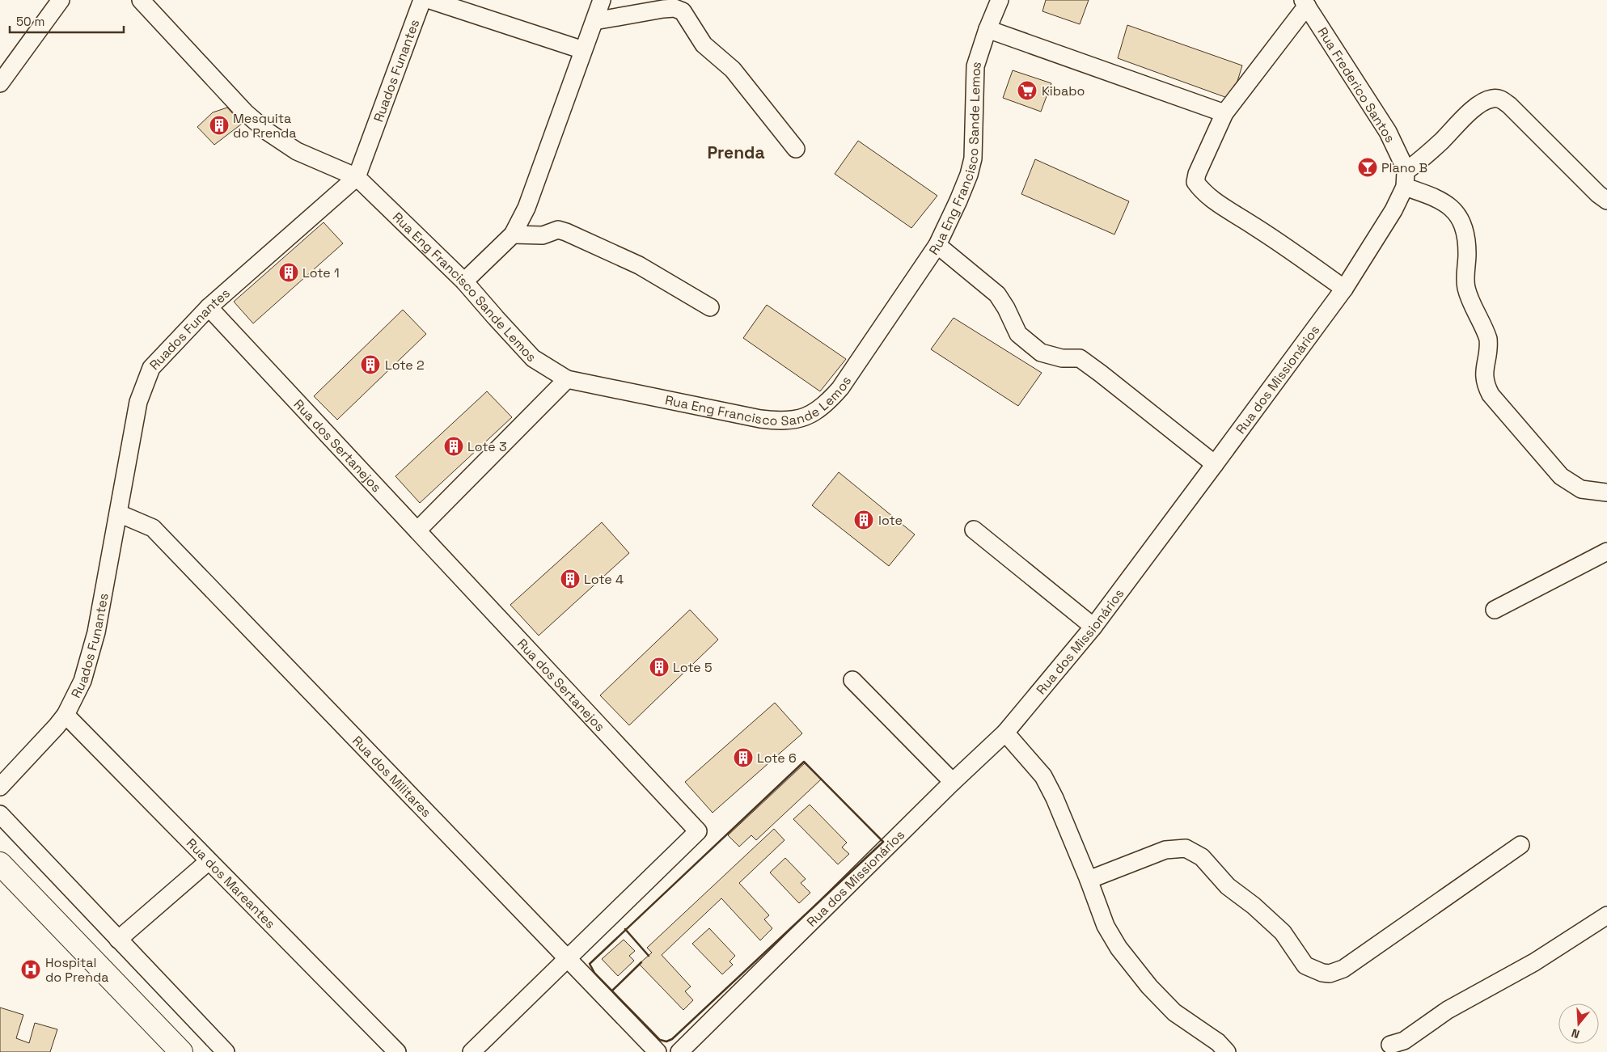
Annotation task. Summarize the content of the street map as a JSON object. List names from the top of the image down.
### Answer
{
  "streets": {
    "street": [
      "Ruados Funantes",
      "Rua Frederico Santos",
      "Rua Eng Francisco Sande Lemos",
      "Rua dos Missionários",
      "Rua dos Sertanejos",
      "Rua dos Militares",
      "Rua dos Mareantes"
    ]
  },
  "crossings": [
    ["Ruados Funantes", "Rua Eng Francisco Sande Lemos"],
    ["Ruados Funantes", "Rua dos Sertanejos"],
    ["Ruados Funantes", "Rua dos Militares"],
    ["Ruados Funantes", "Rua dos Mareantes"],
    ["Rua Frederico Santos", "Rua dos Missionários"],
    ["Rua dos Sertanejos", "Rua dos Militares"]
  ],
  "districts": ["Prenda"],
  "places": {
    "supermarket": ["Kibabo"],
    "building": [
      "Mesquita do Prenda",
      "Lote 1",
      "Lote 2",
      "Lote 3",
      "lote",
      "Lote 4",
      "Lote 5",
      "Lote 6"
    ],
    "bar": ["Plano B"],
    "hospital": ["Hospital do Prenda"]
  },
  "scale_bar": "50 m",
  "north": "bottom"
}
